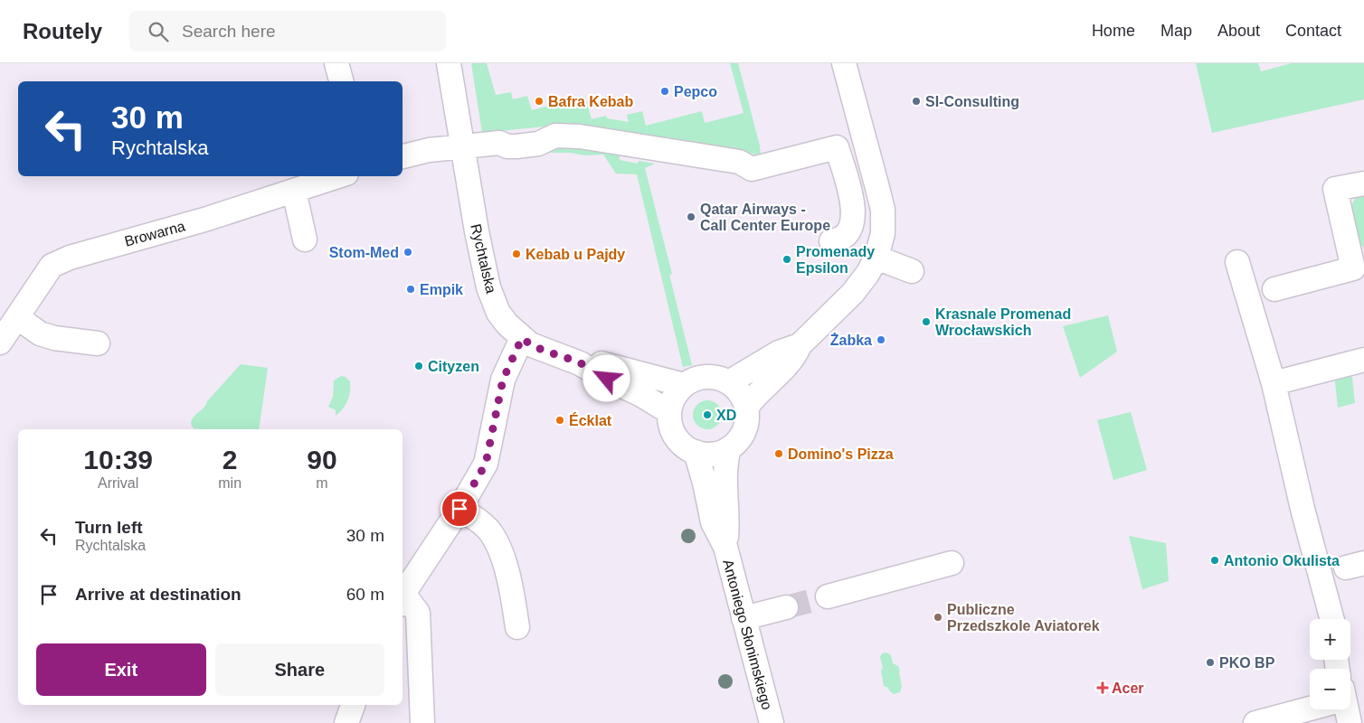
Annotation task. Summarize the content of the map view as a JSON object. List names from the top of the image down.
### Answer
{
  "streets": {
    "street": ["Browarna", "Rychtalska", "Antoniego Słonimskiego"]
  },
  "places": {
    "other": [
      "Pepco",
      "Bafra Kebab",
      "SI-Consulting",
      "Qatar Airways - Call Center Europe",
      "Stom-Med",
      "Kebab u Pajdy",
      "Promenady Epsilon",
      "Empik",
      "Krasnale Promenad Wrocławskich",
      "Żabka",
      "Cityzen",
      "XD",
      "Écklat",
      "Domino's Pizza",
      "Antonio Okulista",
      "Publiczne Przedszkole Aviatorek",
      "PKO BP"
    ],
    "health": ["Acer"]
  },
  "page": {
    "header": "Routely",
    "search": "Search here",
    "nav": [
      "Home",
      "Map",
      "About",
      "Contact"
    ],
    "turn": ["30 m", "Rychtalska"],
    "eta": [
      "10:39",
      "Arrival",
      "2",
      "min",
      "90",
      "m"
    ],
    "list": [
      {
        "name": "Turn left",
        "note": "Rychtalska",
        "value": "30 m"
      },
      {
        "name": "Arrive at destination",
        "value": "60 m"
      }
    ],
    "map_buttons": ["+", "−"],
    "buttons": ["Exit", "Share"]
  }
}
